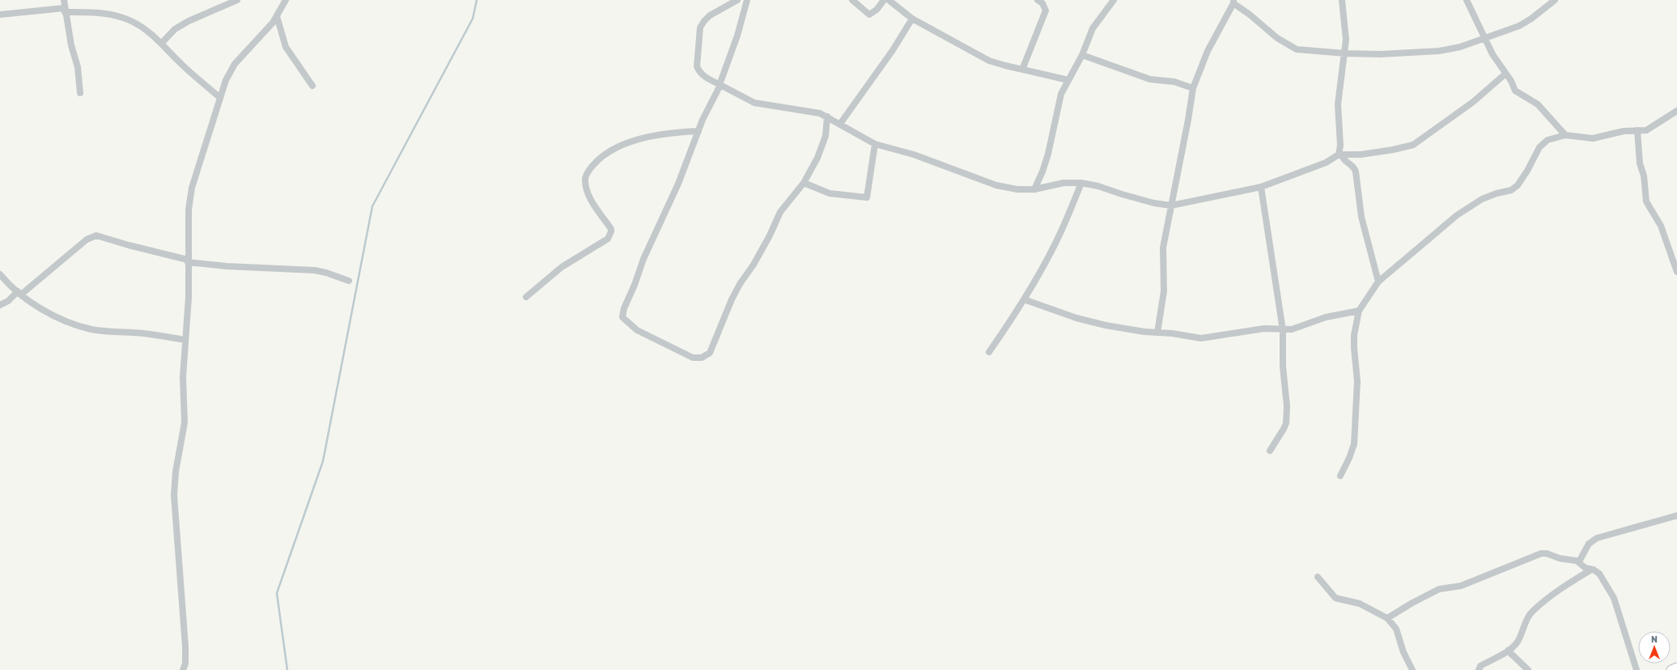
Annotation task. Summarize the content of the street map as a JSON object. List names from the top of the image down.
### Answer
{
  "north": "top"
}
